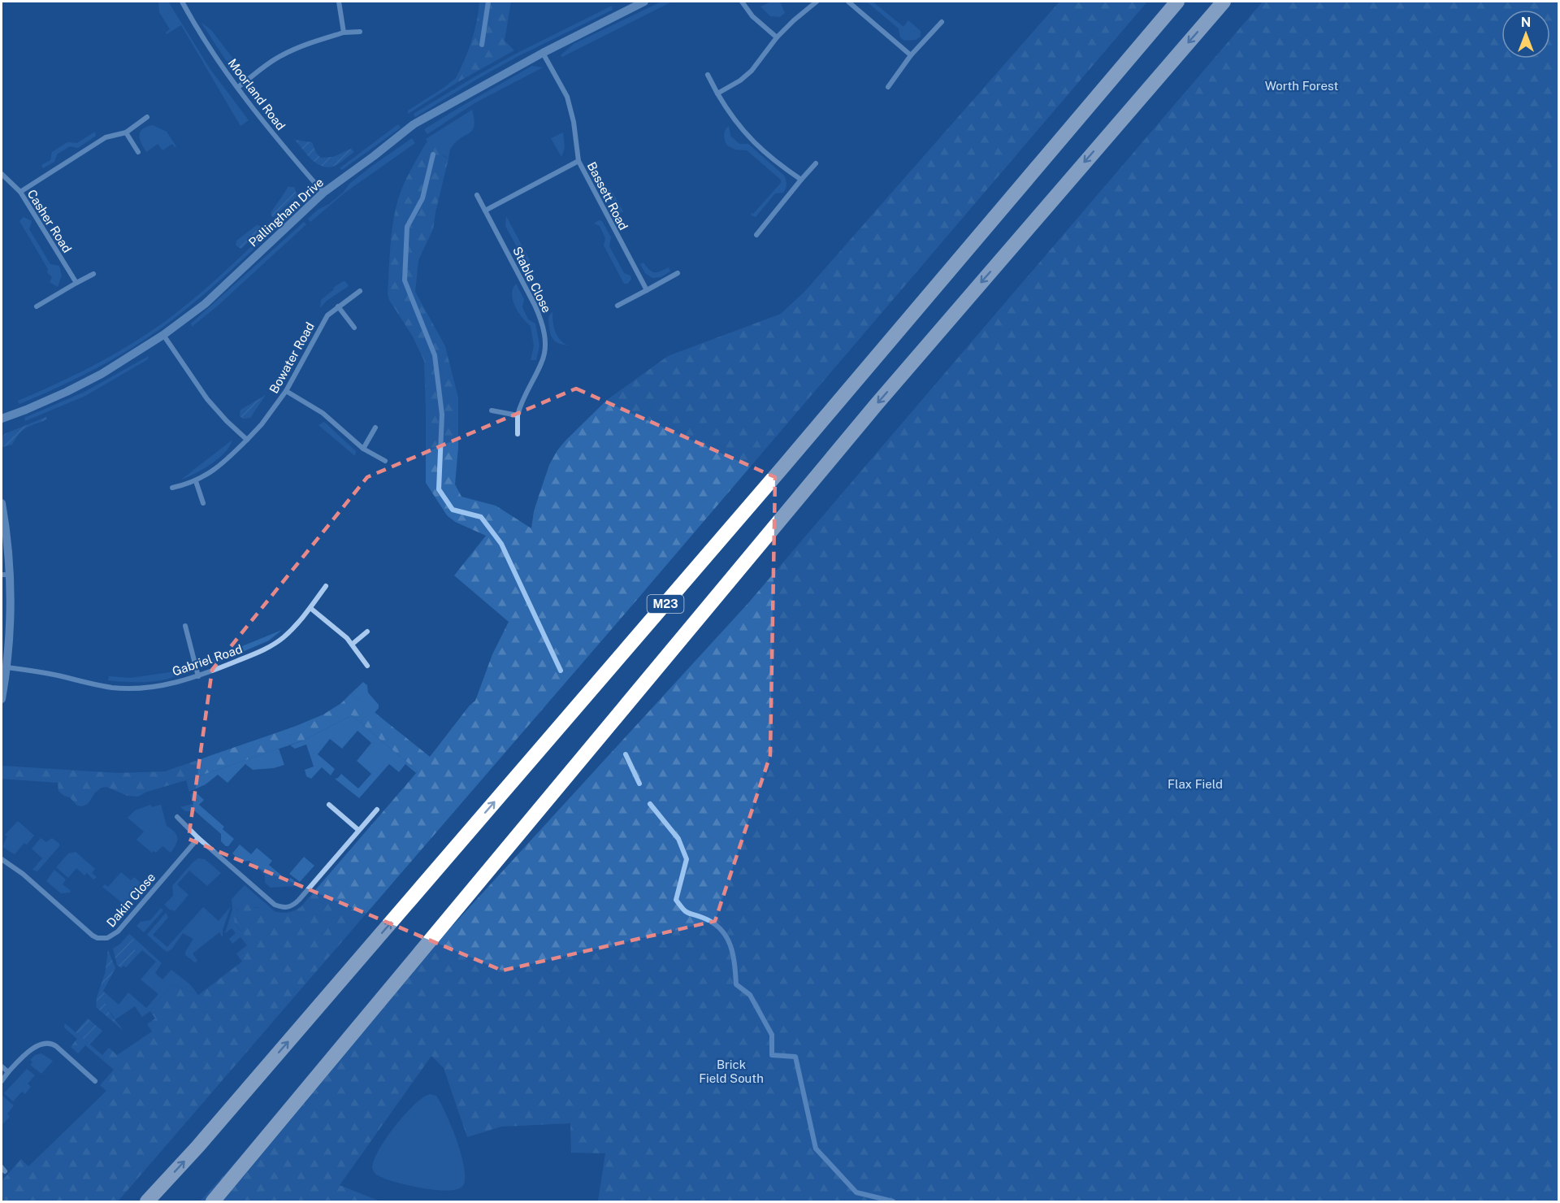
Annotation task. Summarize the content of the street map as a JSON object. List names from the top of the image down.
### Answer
{
  "streets": {
    "highway": ["M23"],
    "street": [
      "Moorland Road",
      "Bassett Road",
      "Pallingham Drive",
      "Casher Road",
      "Stable Close",
      "Bowater Road",
      "Gabriel Road",
      "Dakin Close"
    ]
  },
  "crossings": [
    ["Moorland Road", "Pallingham Drive"],
    ["Bassett Road", "Pallingham Drive"]
  ],
  "parks": ["Worth Forest", "Flax Field", "Brick Field South"],
  "north": "top"
}
